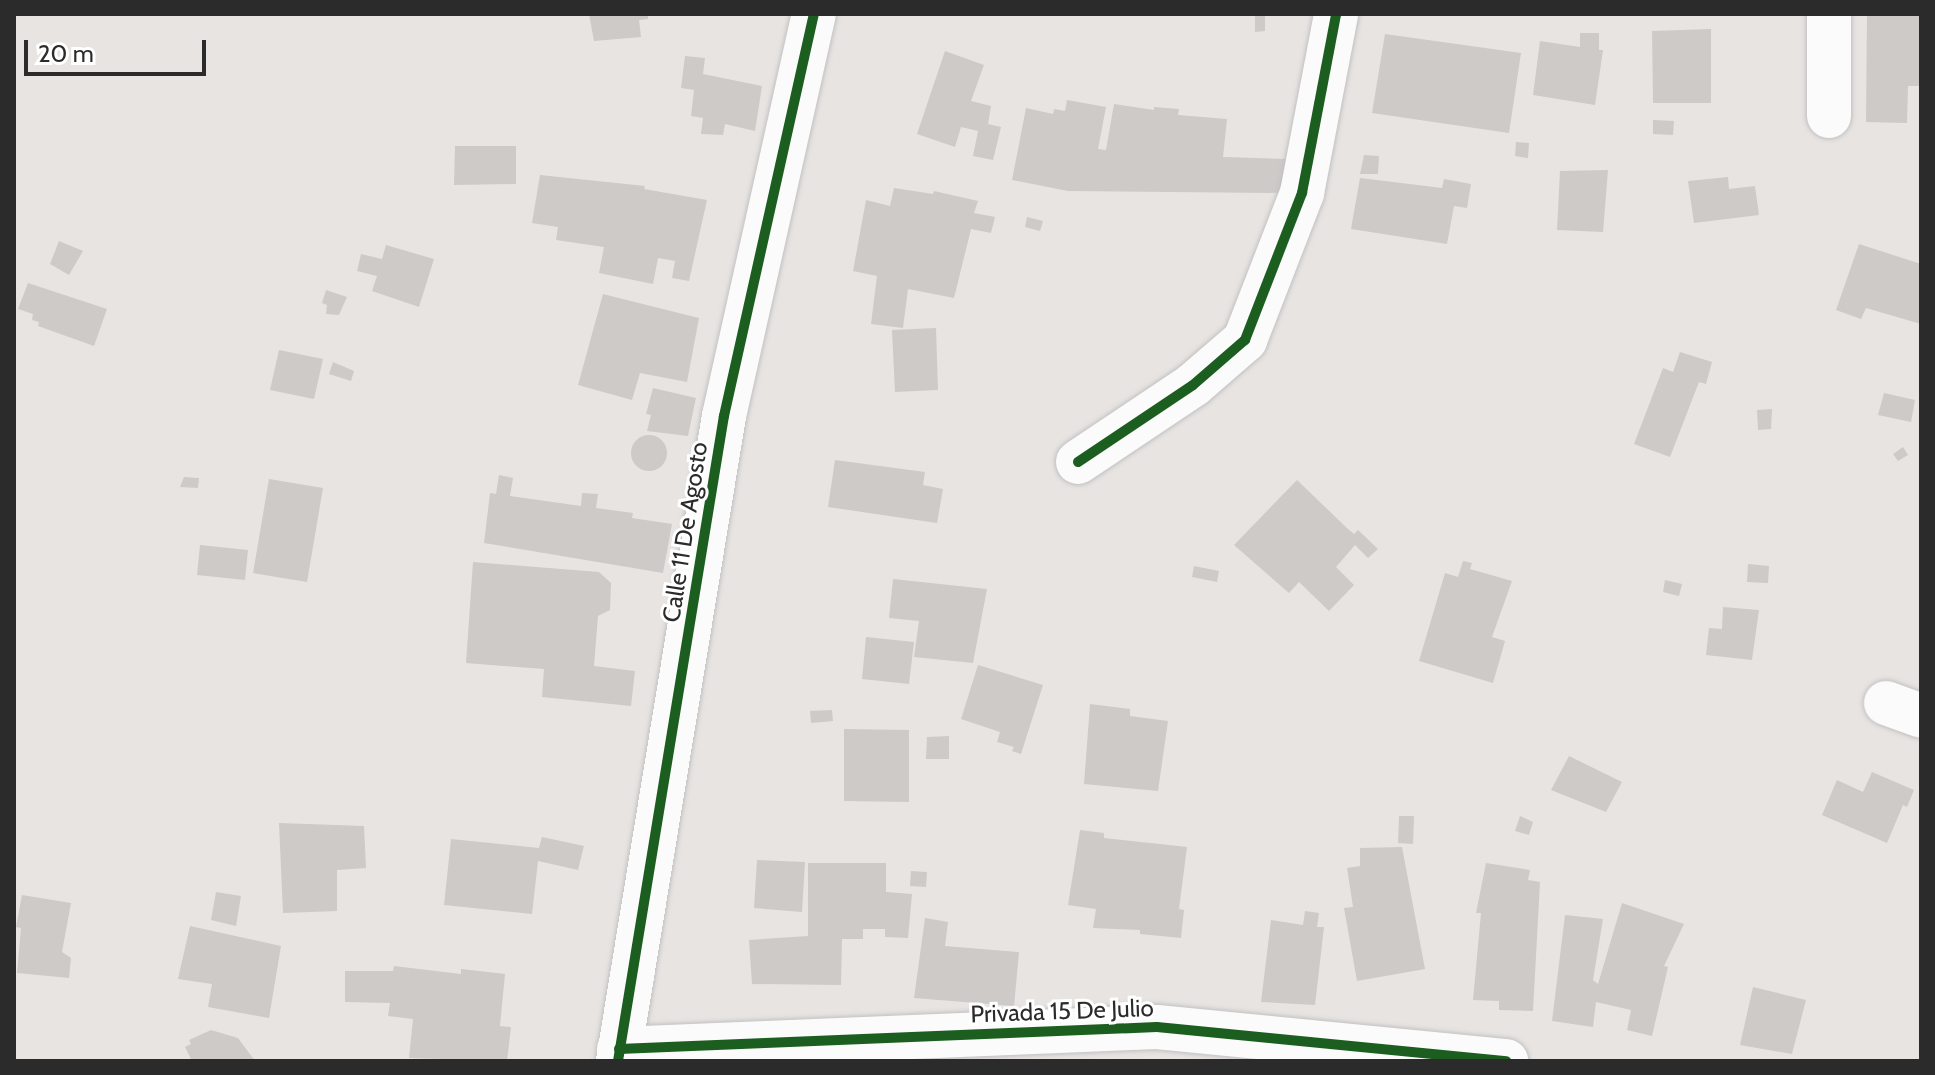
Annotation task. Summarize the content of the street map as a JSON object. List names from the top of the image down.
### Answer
{
  "streets": {
    "street": ["Calle 11 De Agosto", "Privada 15 De Julio"]
  },
  "crossings": [
    ["Calle 11 De Agosto", "Privada 15 De Julio"]
  ],
  "scale_bar": "20 m"
}
